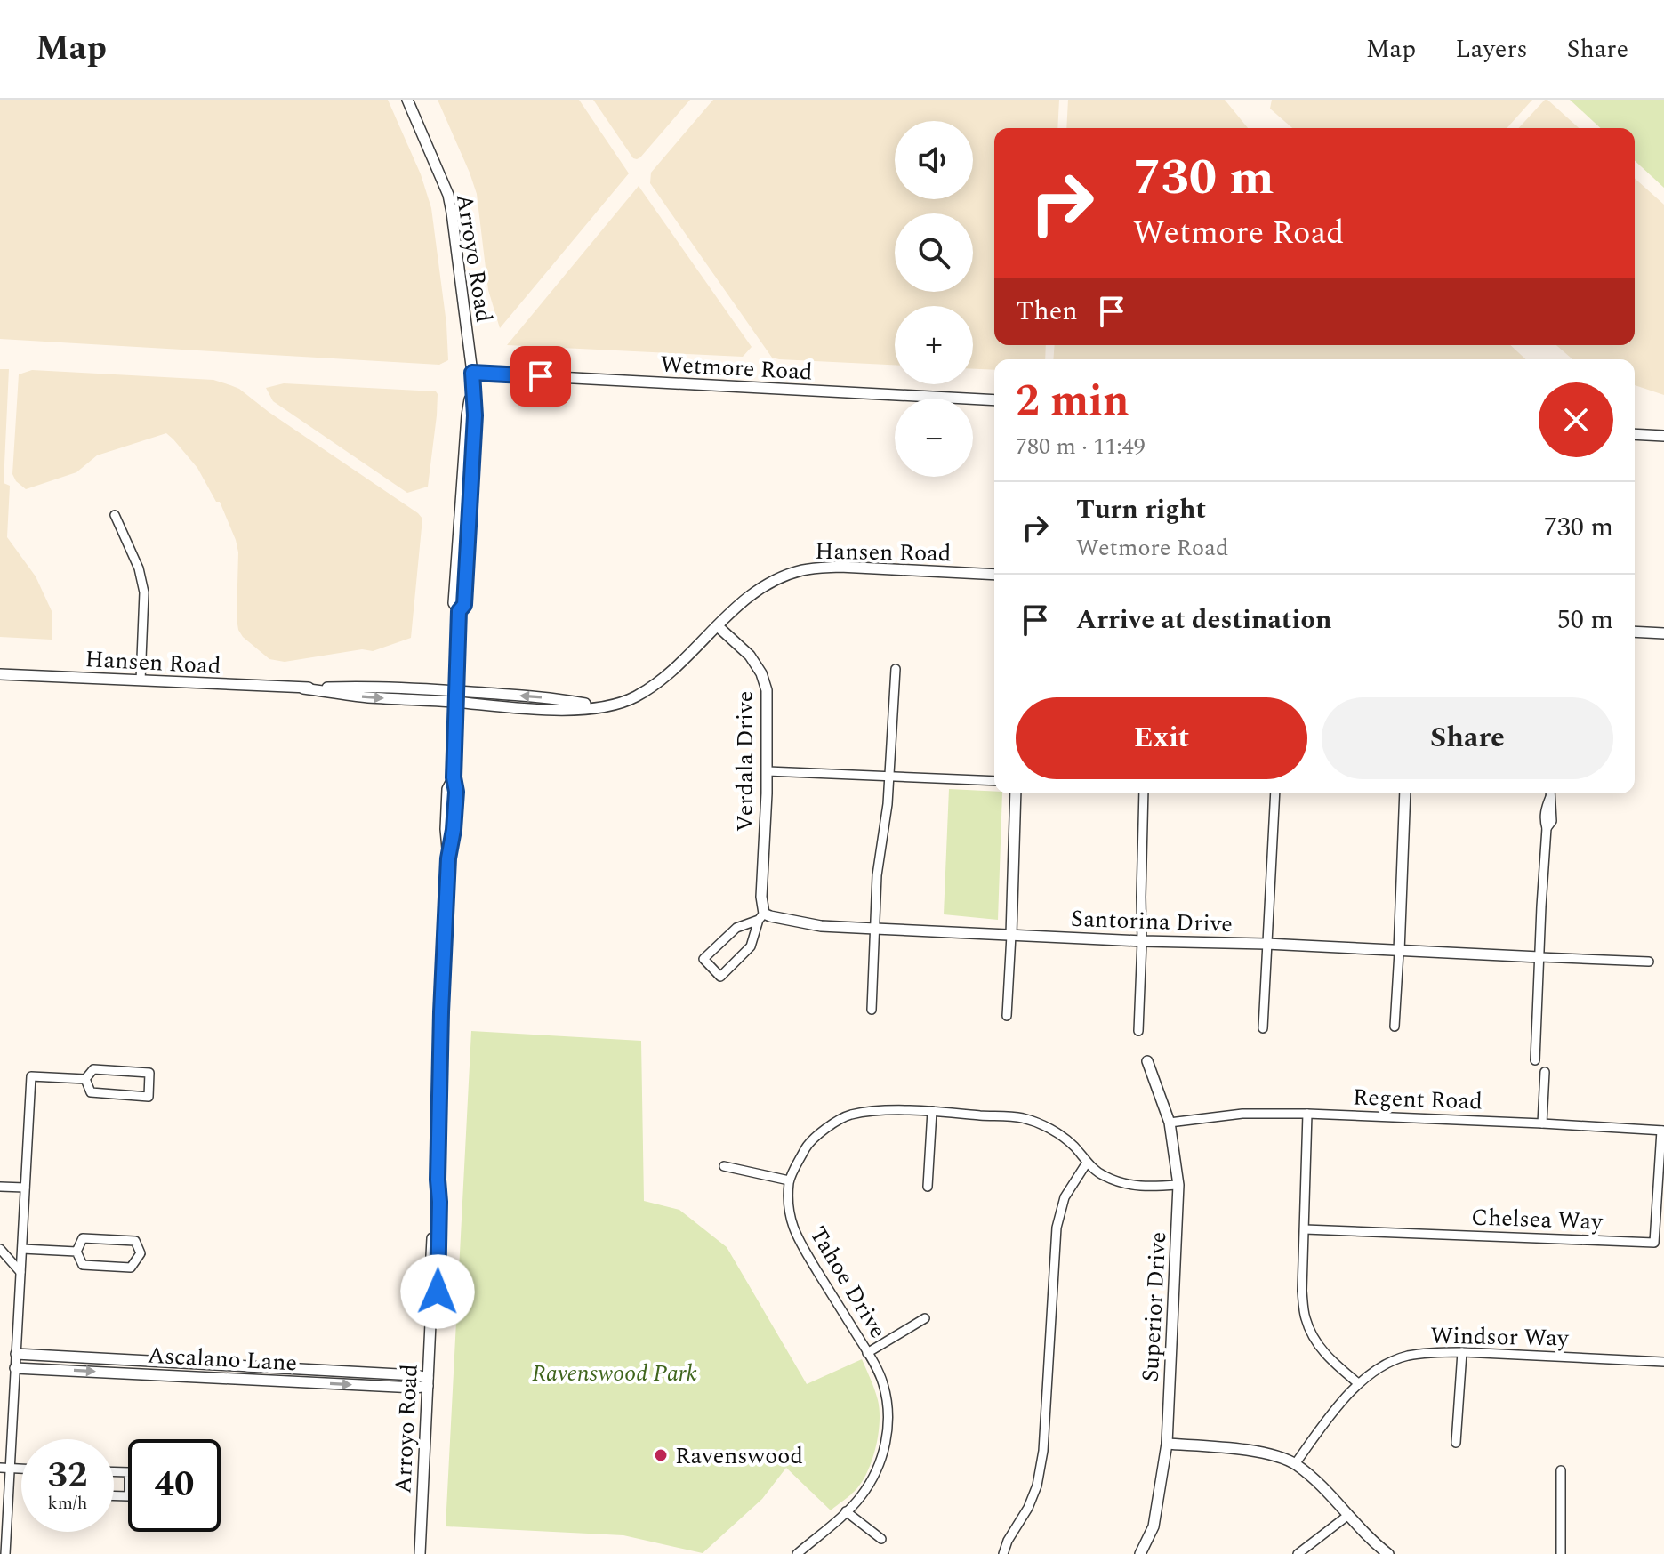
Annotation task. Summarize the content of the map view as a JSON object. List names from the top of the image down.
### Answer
{
  "streets": {
    "street": [
      "Arroyo Road",
      "Wetmore Road",
      "Hansen Road",
      "Verdala Drive",
      "Santorina Drive",
      "Regent Road",
      "Chelsea Way",
      "Tahoe Drive",
      "Superior Drive",
      "Windsor Way",
      "Ascalano Lane"
    ]
  },
  "crossings": [
    ["Arroyo Road", "Wetmore Road"],
    ["Arroyo Road", "Hansen Road"],
    ["Arroyo Road", "Ascalano Lane"],
    ["Hansen Road", "Verdala Drive"],
    ["Verdala Drive", "Santorina Drive"],
    ["Regent Road", "Chelsea Way"],
    ["Regent Road", "Superior Drive"]
  ],
  "parks": ["Ravenswood Park"],
  "places": ["Ravenswood"],
  "page": {
    "header": "Map",
    "nav": ["Map", "Layers", "Share"],
    "map_buttons": ["+", "−"],
    "turn": ["730 m", "Wetmore Road"],
    "then": "Then",
    "heading": ["2 min", "780 m · 11:49"],
    "list": [
      {
        "name": "Turn right",
        "note": "Wetmore Road",
        "value": "730 m"
      },
      {
        "name": "Arrive at destination",
        "value": "50 m"
      }
    ],
    "buttons": ["Exit", "Share"],
    "speed": "32 km/h",
    "limit": "40"
  }
}
